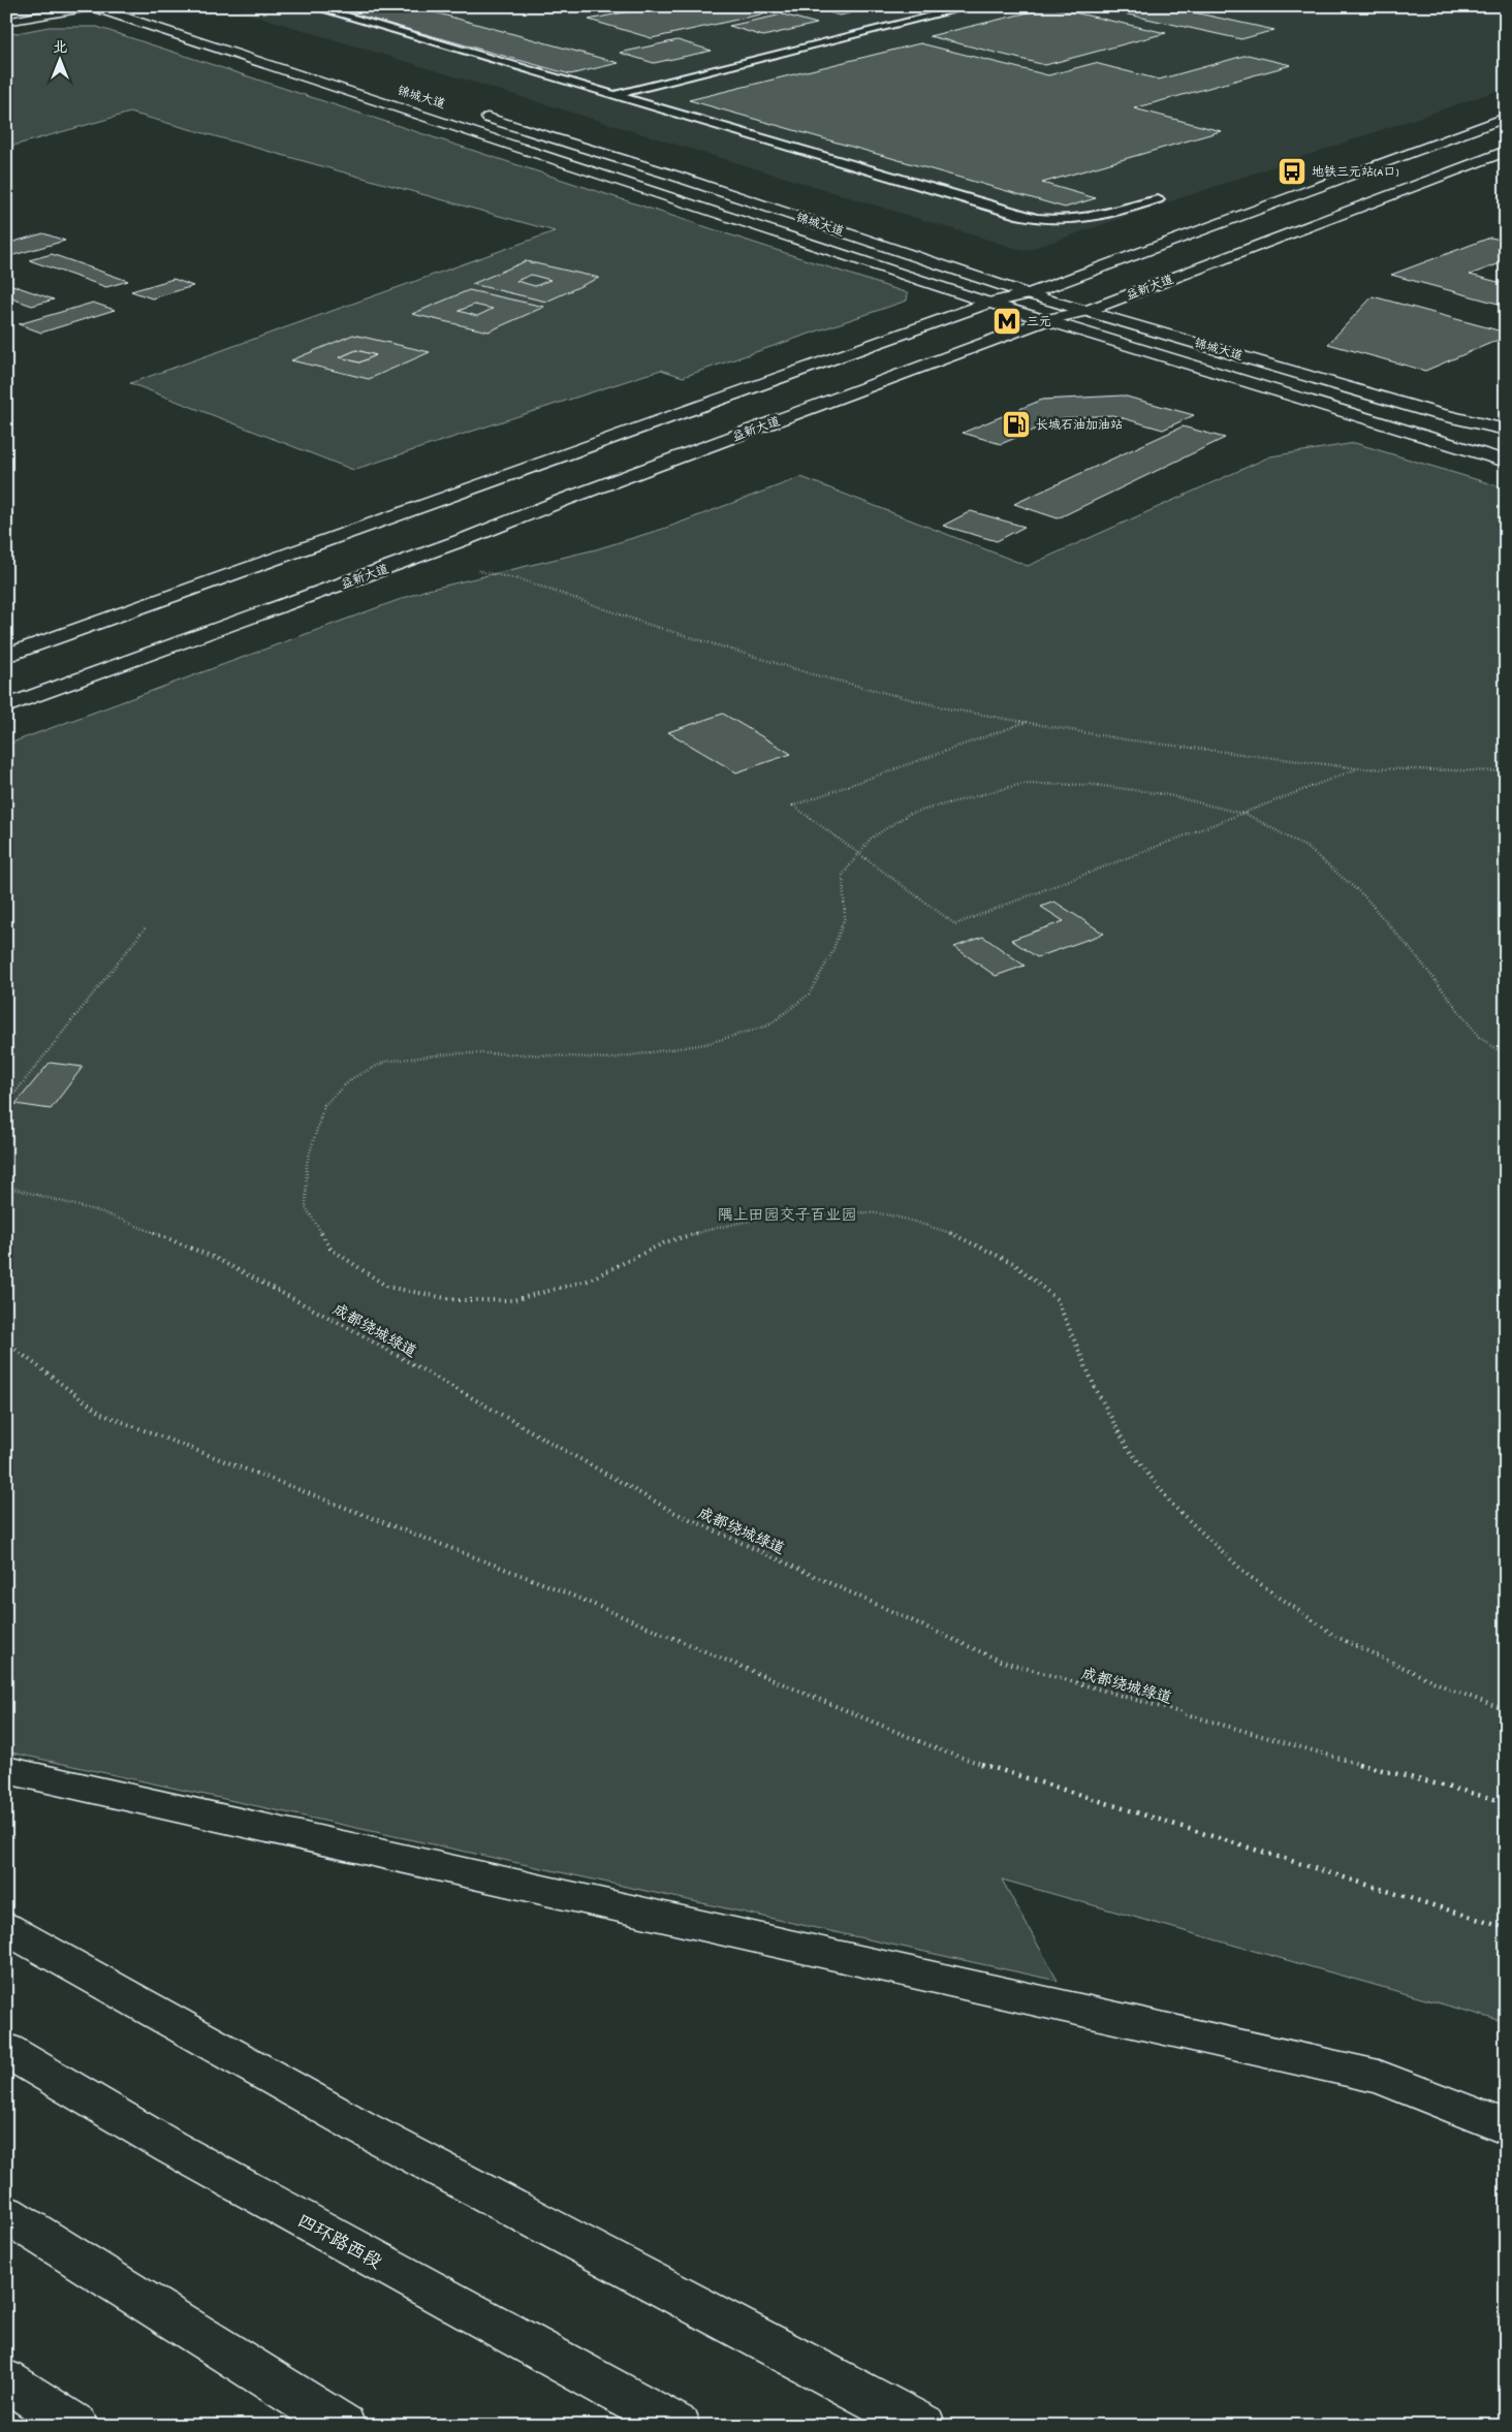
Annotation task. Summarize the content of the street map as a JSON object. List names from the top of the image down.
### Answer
{
  "streets": {
    "main road": ["锦城大道", "益新大道", "四环路西段"],
    "path": ["成都绕城绿道"]
  },
  "crossings": [
    ["锦城大道", "益新大道"]
  ],
  "parks": ["隅上田园交子百业园"],
  "places": {
    "bus stop": ["地铁三元站(A口)"],
    "metro station": ["三元"],
    "fuel station": ["长城石油加油站"]
  },
  "north": "top"
}
